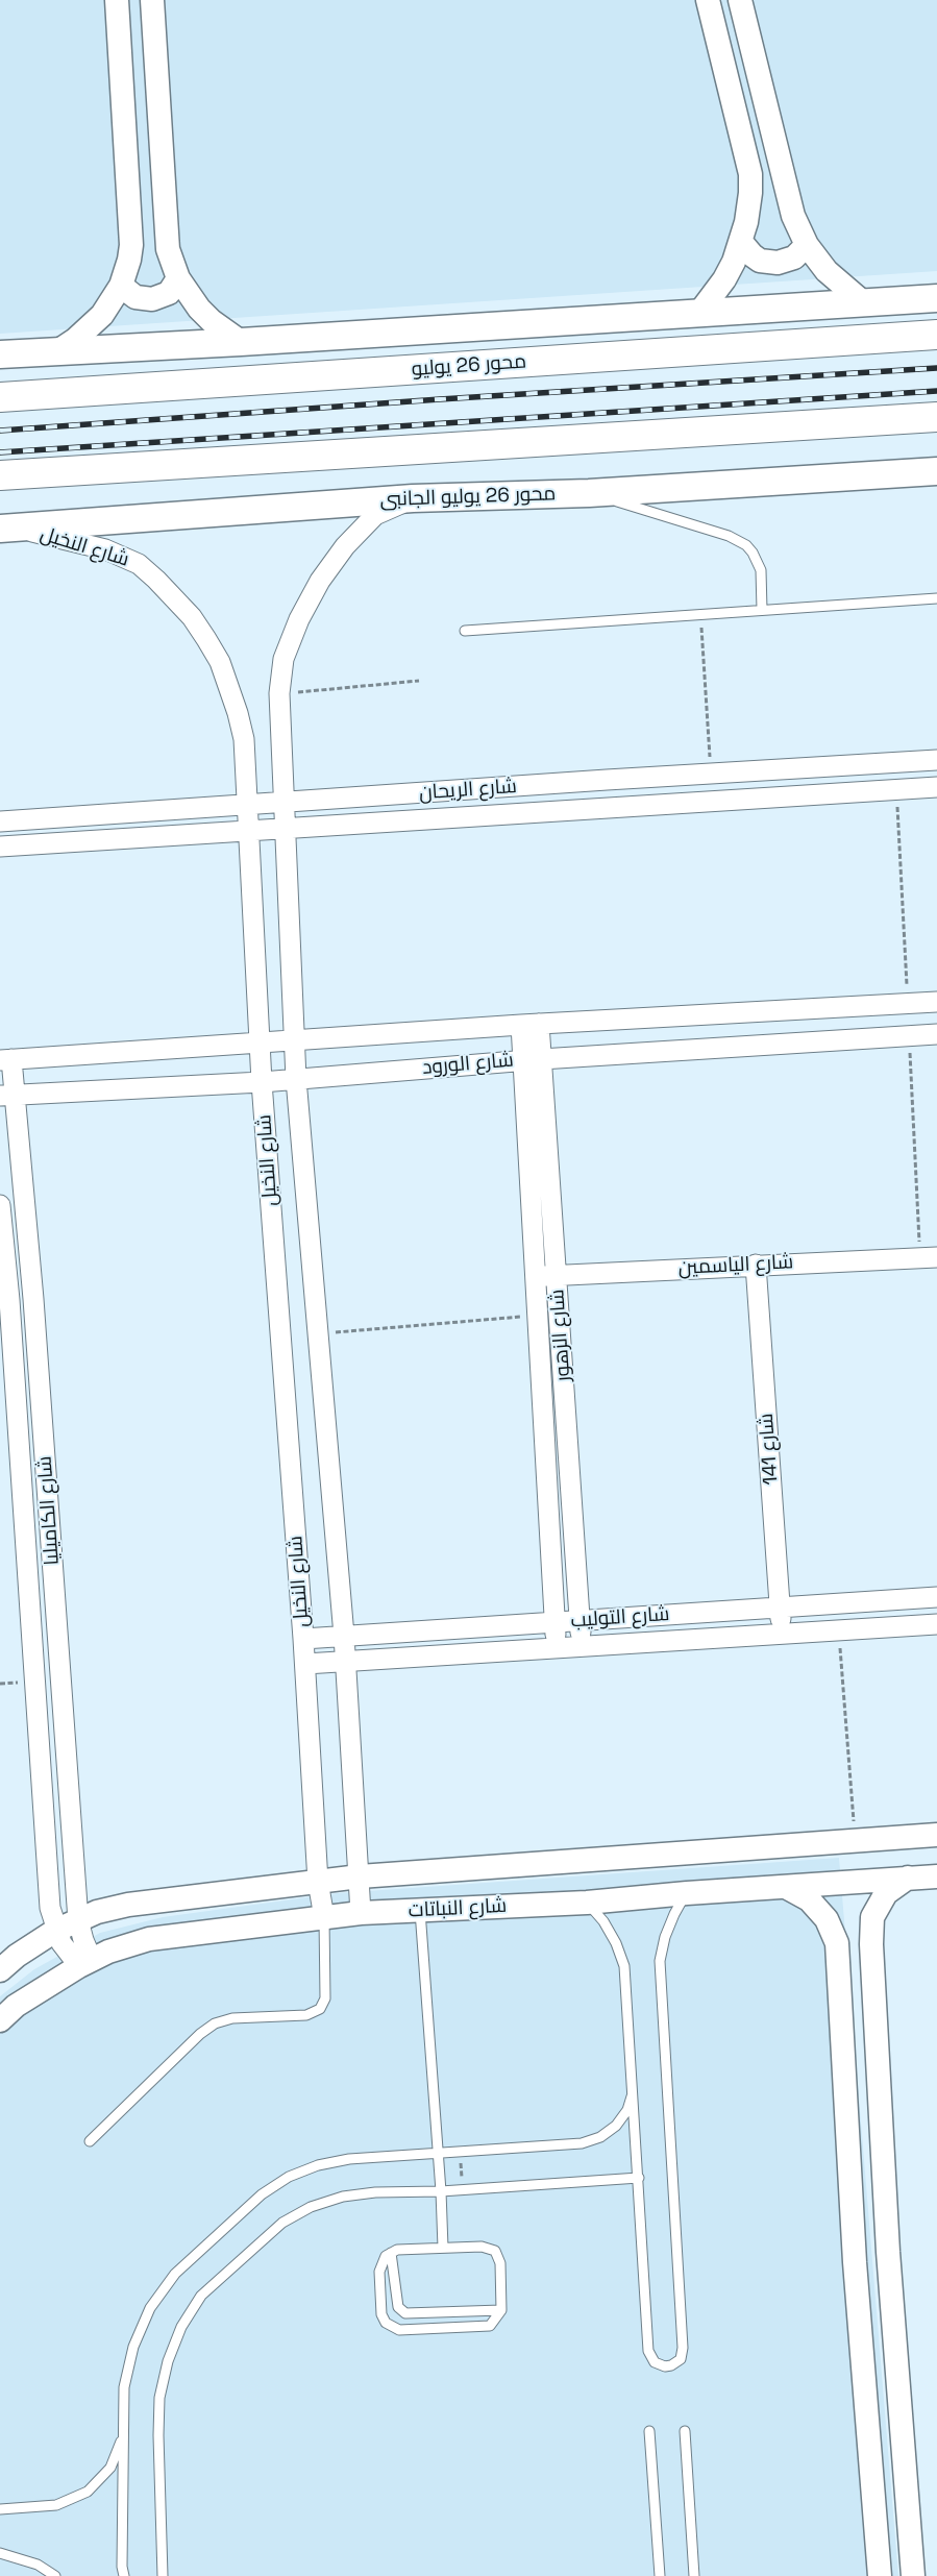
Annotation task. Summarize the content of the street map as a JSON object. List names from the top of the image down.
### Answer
{
  "streets": {
    "highway": ["محور 26 يوليو"],
    "main road": ["محور 26 يوليو الجانبى"],
    "street": [
      "شارع النخيل",
      "شارع الريحان",
      "شارع الورود",
      "شارع الياسمين",
      "شارع الزهور",
      "شارع 141",
      "شارع الكاميليا",
      "شارع التوليب",
      "شارع النباتات"
    ]
  },
  "crossings": [
    ["محور 26 يوليو الجانبى", "شارع النخيل"],
    ["شارع النخيل", "شارع الريحان"],
    ["شارع النخيل", "شارع الورود"],
    ["شارع النخيل", "شارع التوليب"],
    ["شارع النخيل", "شارع النباتات"],
    ["شارع الورود", "شارع الزهور"],
    ["شارع الورود", "شارع الكاميليا"],
    ["شارع الياسمين", "شارع الزهور"],
    ["شارع الياسمين", "شارع 141"],
    ["شارع الزهور", "شارع التوليب"],
    ["شارع 141", "شارع التوليب"],
    ["شارع الكاميليا", "شارع النباتات"]
  ]
}
